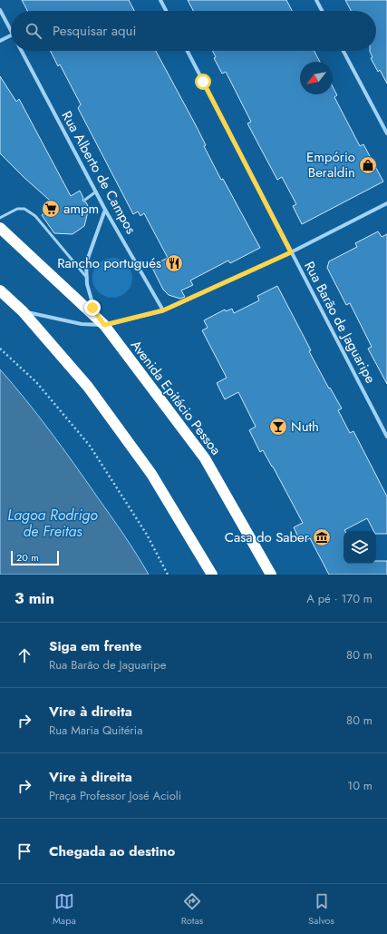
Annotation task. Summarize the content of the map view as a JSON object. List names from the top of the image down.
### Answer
{
  "streets": {
    "highway": ["Avenida Epitácio Pessoa"],
    "street": ["Rua Alberto de Campos", "Rua Barão de Jaguaripe"]
  },
  "water": ["Lagoa Rodrigo de Freitas"],
  "places": {
    "shop": ["Empório Beraldin"],
    "supermarket": ["ampm"],
    "restaurant": ["Rancho portugués"],
    "bar": ["Nuth"],
    "museum": ["Casa do Saber"]
  },
  "scale_bar": "20 m",
  "north": "bottom left",
  "page": {
    "search": "Pesquisar aqui",
    "scale": "20 m",
    "heading": ["3 min", "A pé · 170 m"],
    "list": [
      ["Siga em frente", "Rua Barão de Jaguaripe", "80 m"],
      ["Vire à direita", "Rua Maria Quitéria", "80 m"],
      ["Vire à direita", "Praça Professor José Acioli", "10 m"],
      "Chegada ao destino"
    ],
    "nav": ["Mapa", "Rotas", "Salvos"]
  }
}
